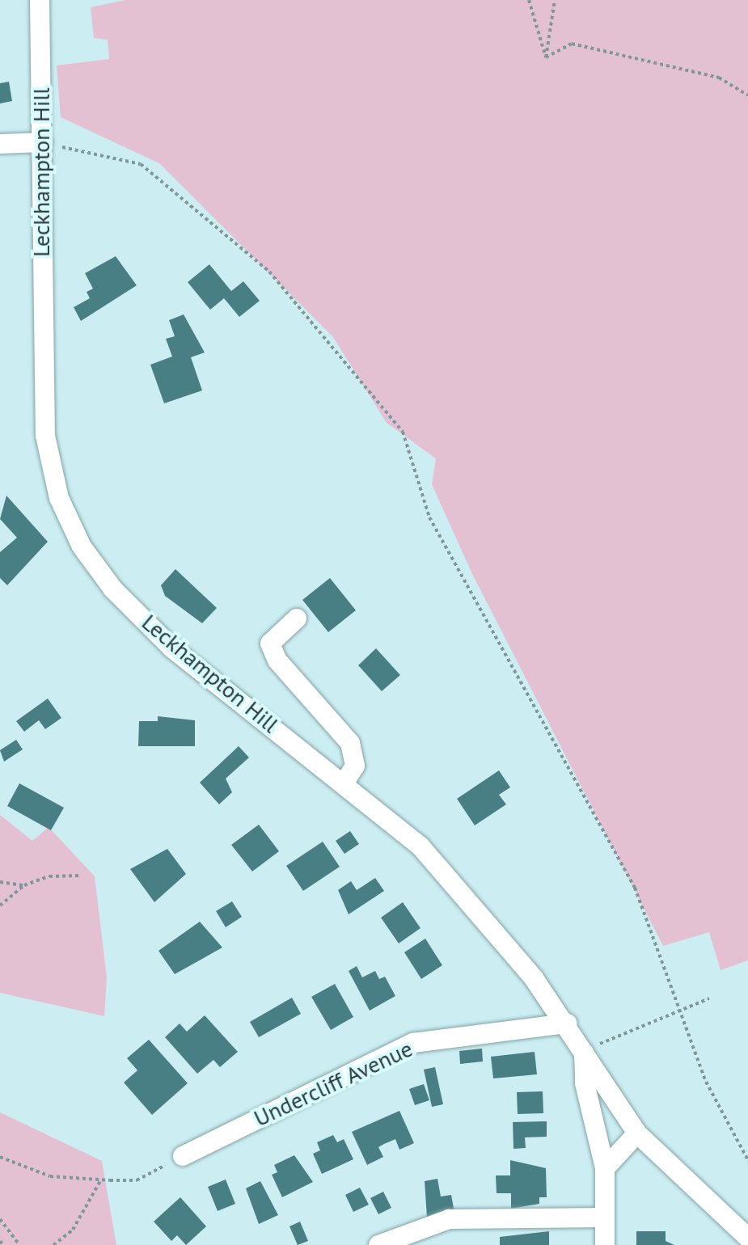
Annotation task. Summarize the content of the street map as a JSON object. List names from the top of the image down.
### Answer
{
  "streets": {
    "street": ["Leckhampton Hill", "Undercliff Avenue"]
  },
  "crossings": [
    ["Leckhampton Hill", "Undercliff Avenue"]
  ]
}
